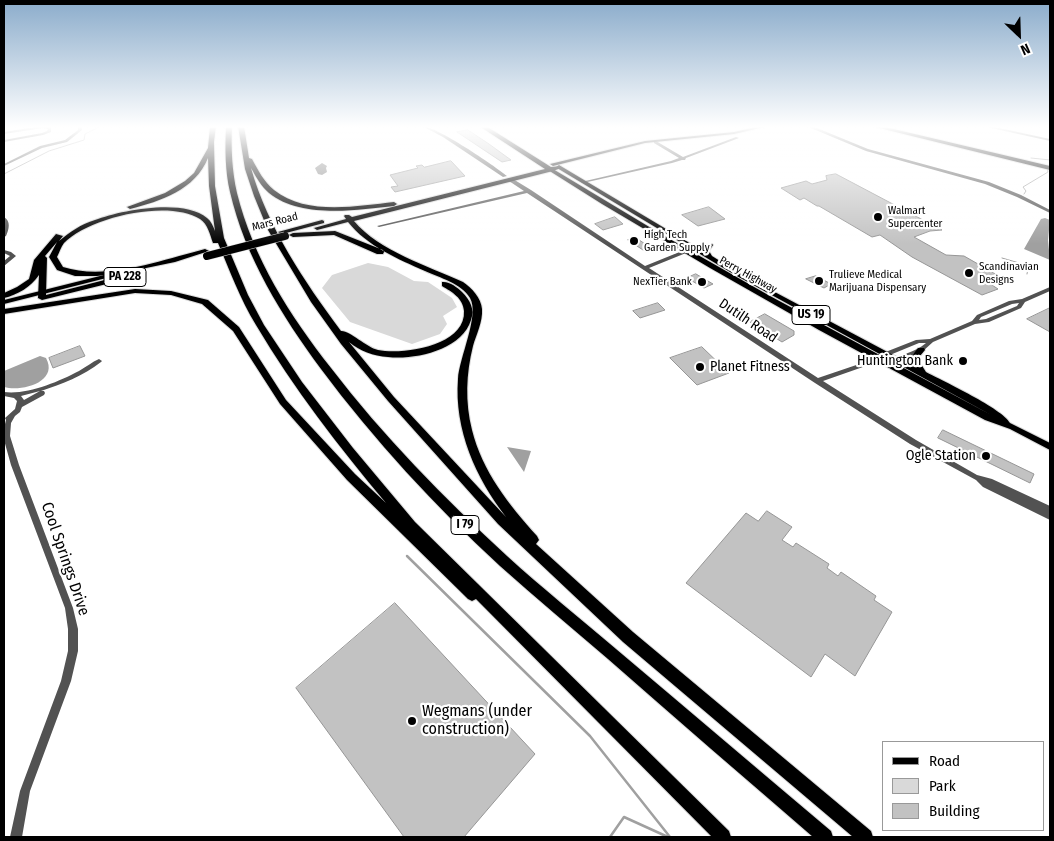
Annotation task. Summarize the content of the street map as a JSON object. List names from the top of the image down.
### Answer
{
  "streets": {
    "highway": ["Mars Road", "PA 228", "I 79"],
    "main road": ["Perry Highway", "US 19"],
    "street": ["Dutilh Road", "Cool Springs Drive"]
  },
  "crossings": [
    ["Mars Road", "Perry Highway"],
    ["Mars Road", "PA 228"],
    ["Mars Road", "Dutilh Road"],
    ["Perry Highway", "PA 228"]
  ],
  "places": [
    "Walmart Supercenter",
    "High Tech Garden Supply",
    "Scandinavian Designs",
    "Trulieve Medical Marijuana Dispensary",
    "NexTier Bank",
    "Huntington Bank",
    "Planet Fitness",
    "Ogle Station",
    "Wegmans (under construction)"
  ],
  "legend": ["Road", "Park", "Building"],
  "north": "bottom right"
}
